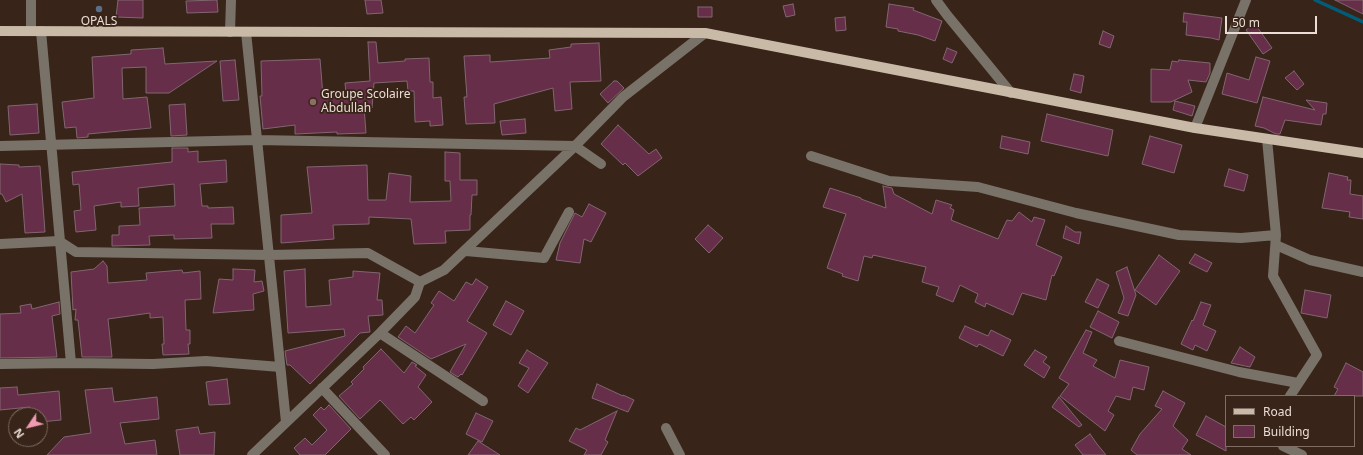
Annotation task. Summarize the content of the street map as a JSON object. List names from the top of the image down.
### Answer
{
  "places": ["OPALS", "Groupe Scolaire Abdullah"],
  "legend": ["Road", "Building"],
  "scale_bar": "50 m",
  "north": "bottom left"
}
